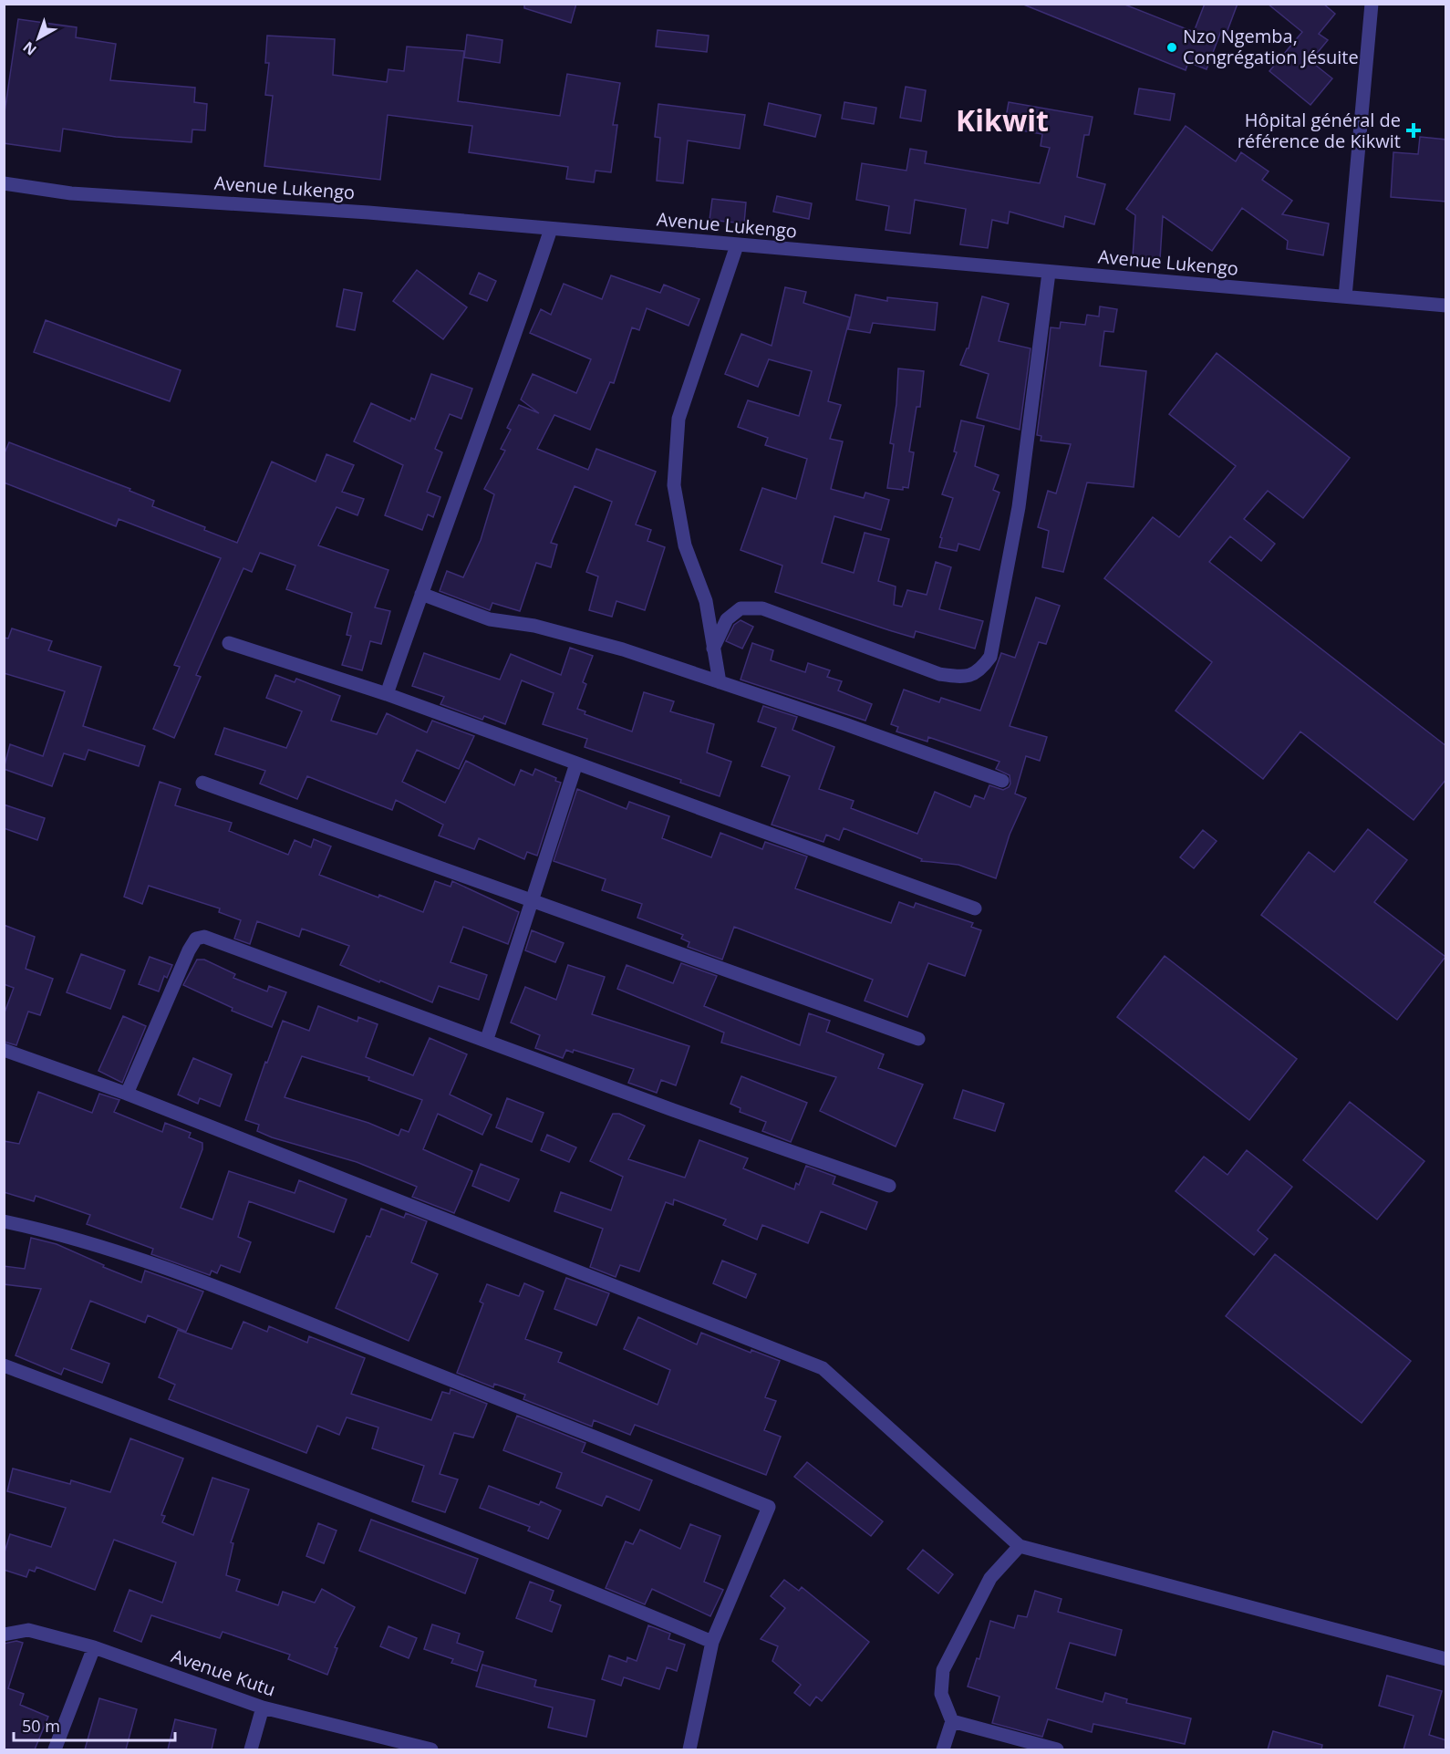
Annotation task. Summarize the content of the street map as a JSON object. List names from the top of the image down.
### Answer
{
  "streets": {
    "street": ["Avenue Lukengo", "Avenue Kutu"]
  },
  "districts": ["Kikwit"],
  "places": {
    "other": ["Nzo Ngemba, Congrégation Jésuite"],
    "health": ["Hôpital général de référence de Kikwit"]
  },
  "scale_bar": "50 m",
  "north": "bottom left"
}
